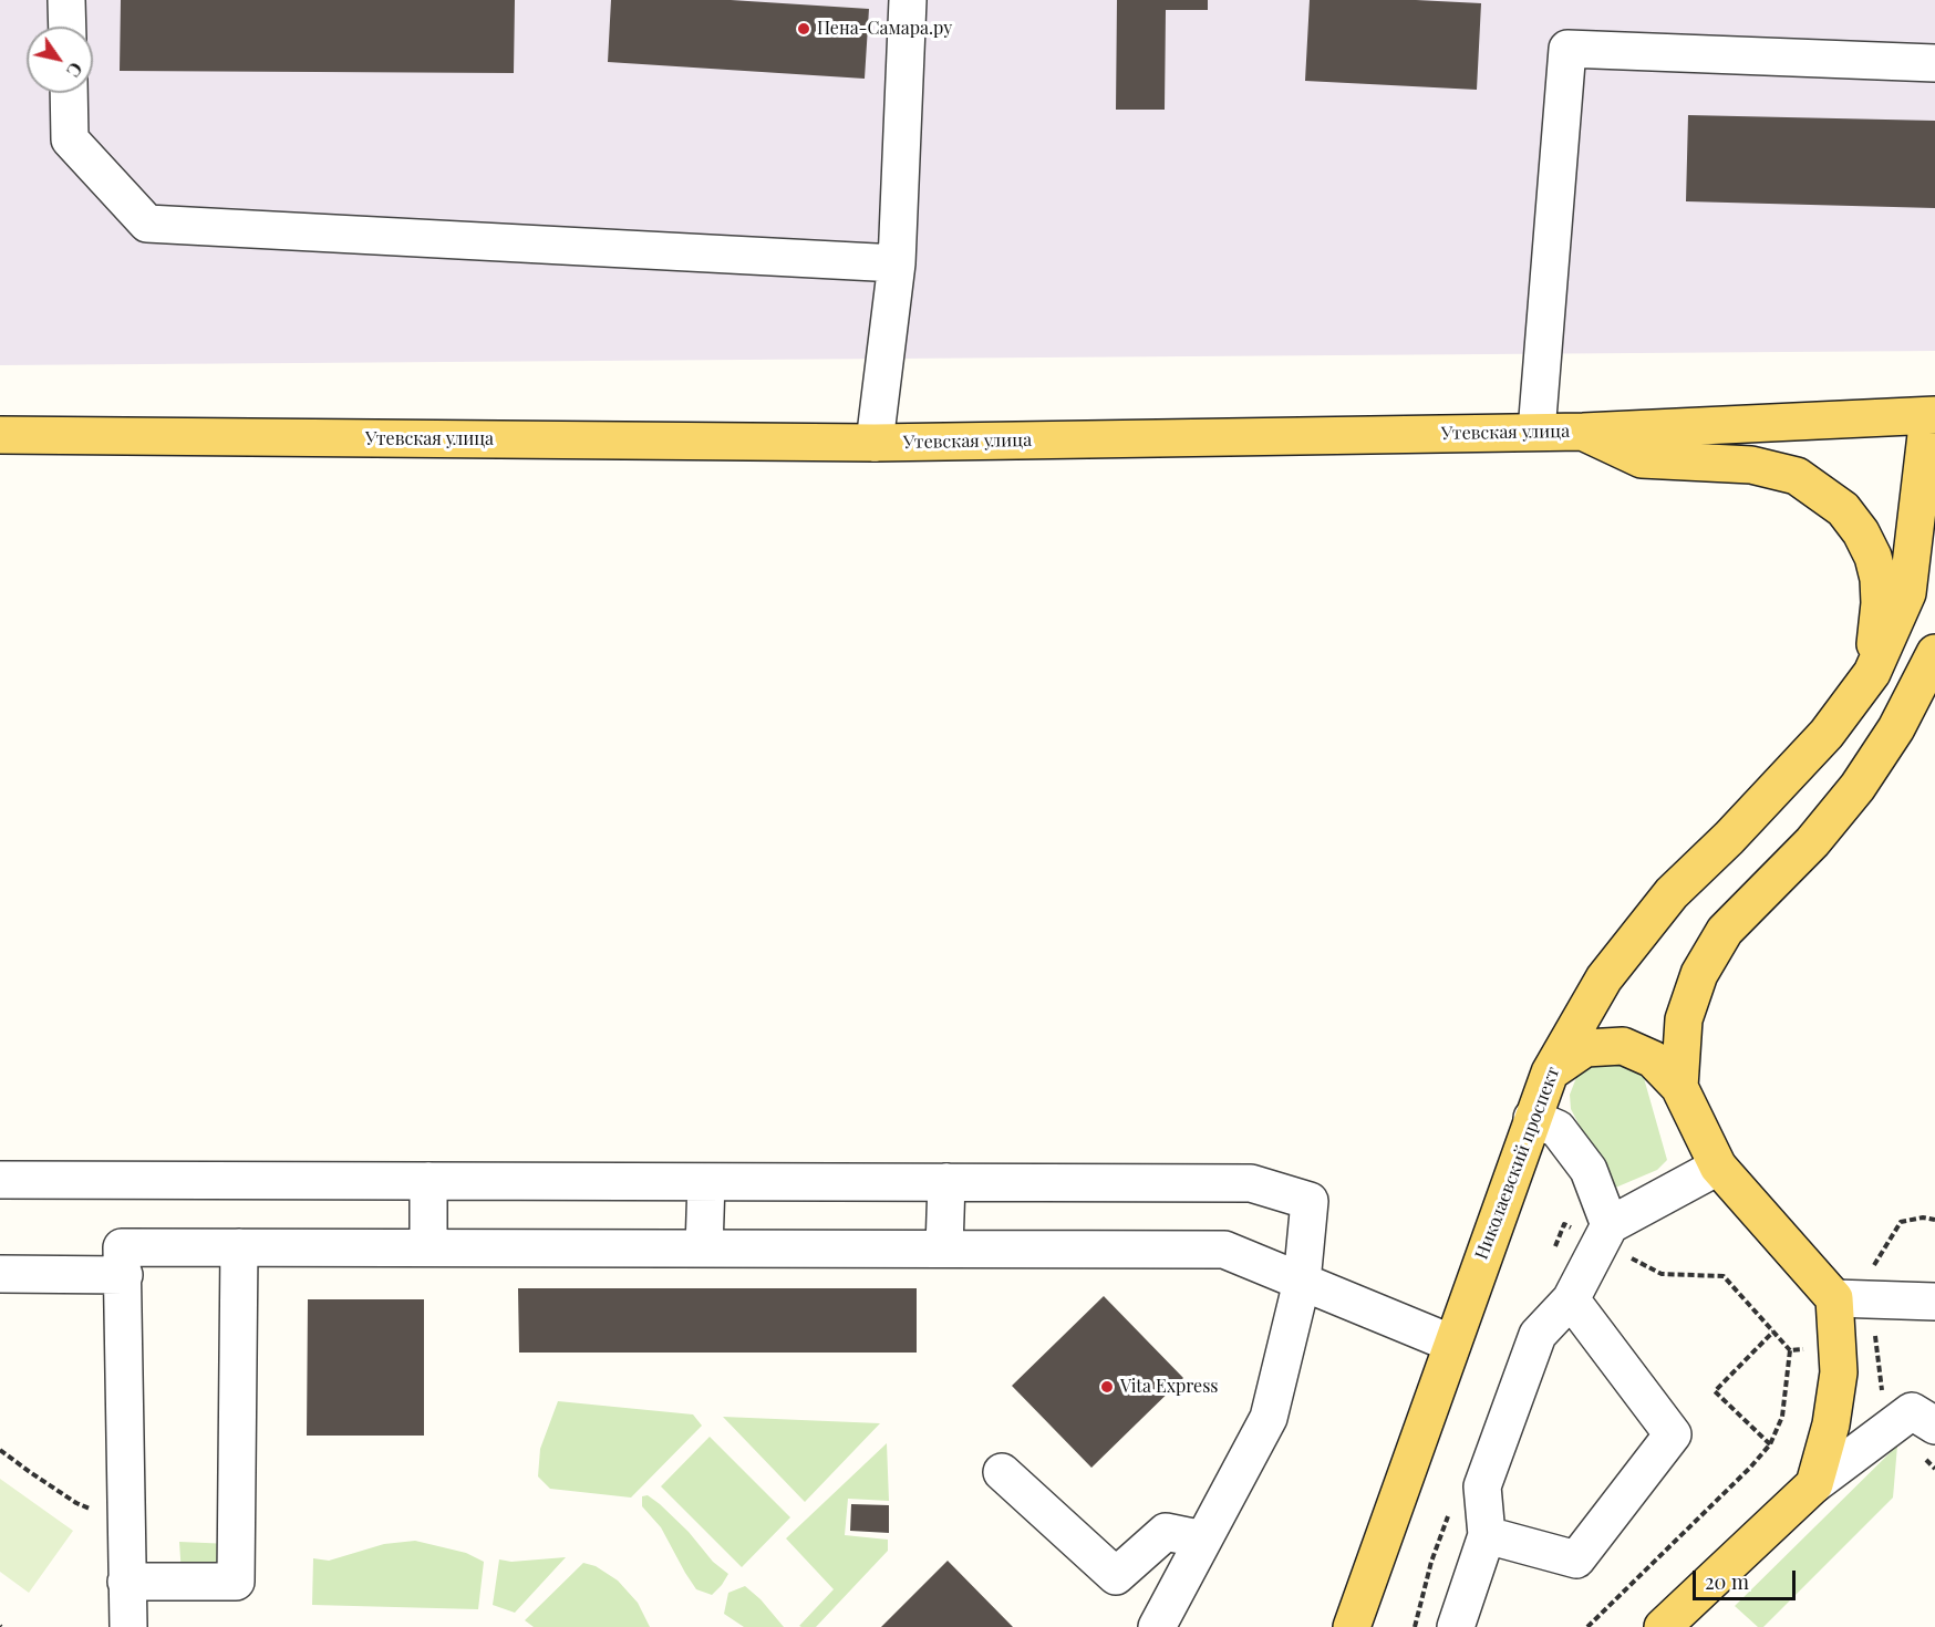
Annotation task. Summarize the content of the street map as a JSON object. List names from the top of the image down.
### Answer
{
  "streets": {
    "main road": ["Утевская улица", "Николаевский проспект"]
  },
  "crossings": [
    ["Утевская улица", "Николаевский проспект"]
  ],
  "places": ["Пена-Самара.ру", "Vita Express"],
  "scale_bar": "20 m",
  "north": "bottom right"
}
